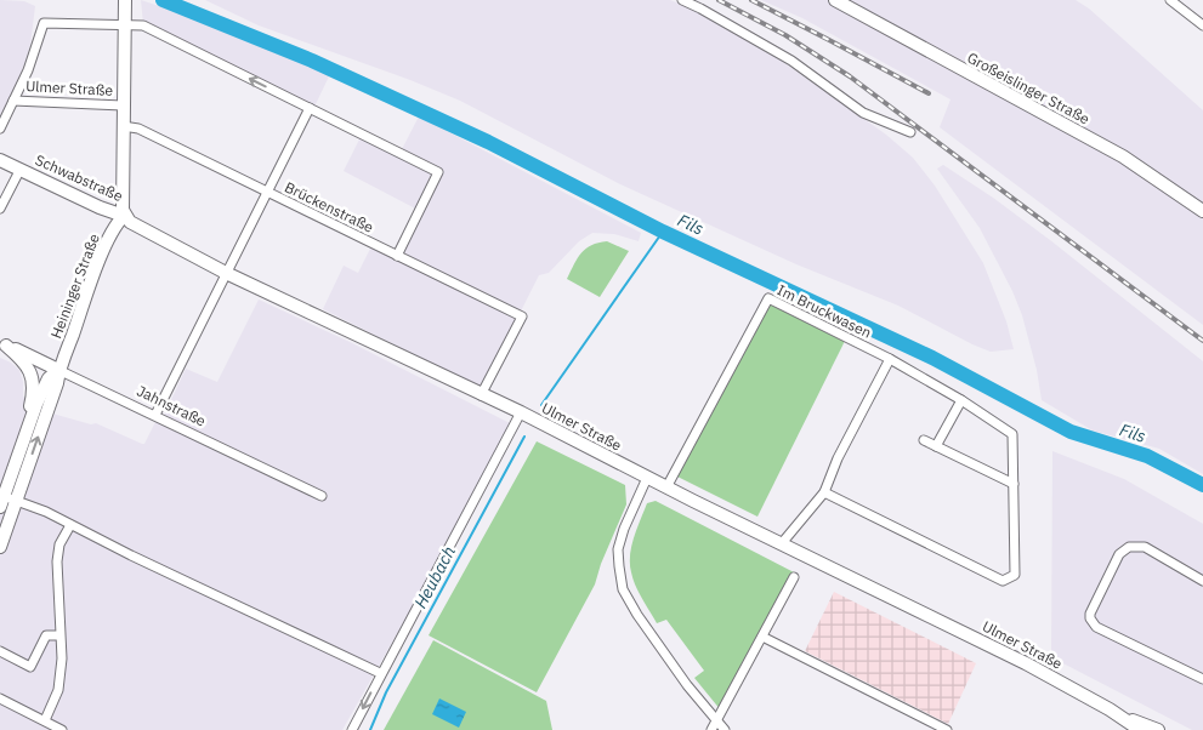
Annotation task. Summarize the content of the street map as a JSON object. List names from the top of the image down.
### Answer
{
  "streets": {
    "main road": [
      "Ulmer Straße",
      "Großeislinger Straße",
      "Schwabstraße",
      "Heininger Straße",
      "Jahnstraße"
    ],
    "street": ["Brückenstraße", "Im Bruckwasen"]
  },
  "crossings": [
    ["Ulmer Straße", "Schwabstraße"],
    ["Ulmer Straße", "Brückenstraße"],
    ["Ulmer Straße", "Heininger Straße"],
    ["Ulmer Straße", "Im Bruckwasen"],
    ["Schwabstraße", "Heininger Straße"],
    ["Heininger Straße", "Jahnstraße"]
  ],
  "water": ["Fils", "Heubach"]
}
